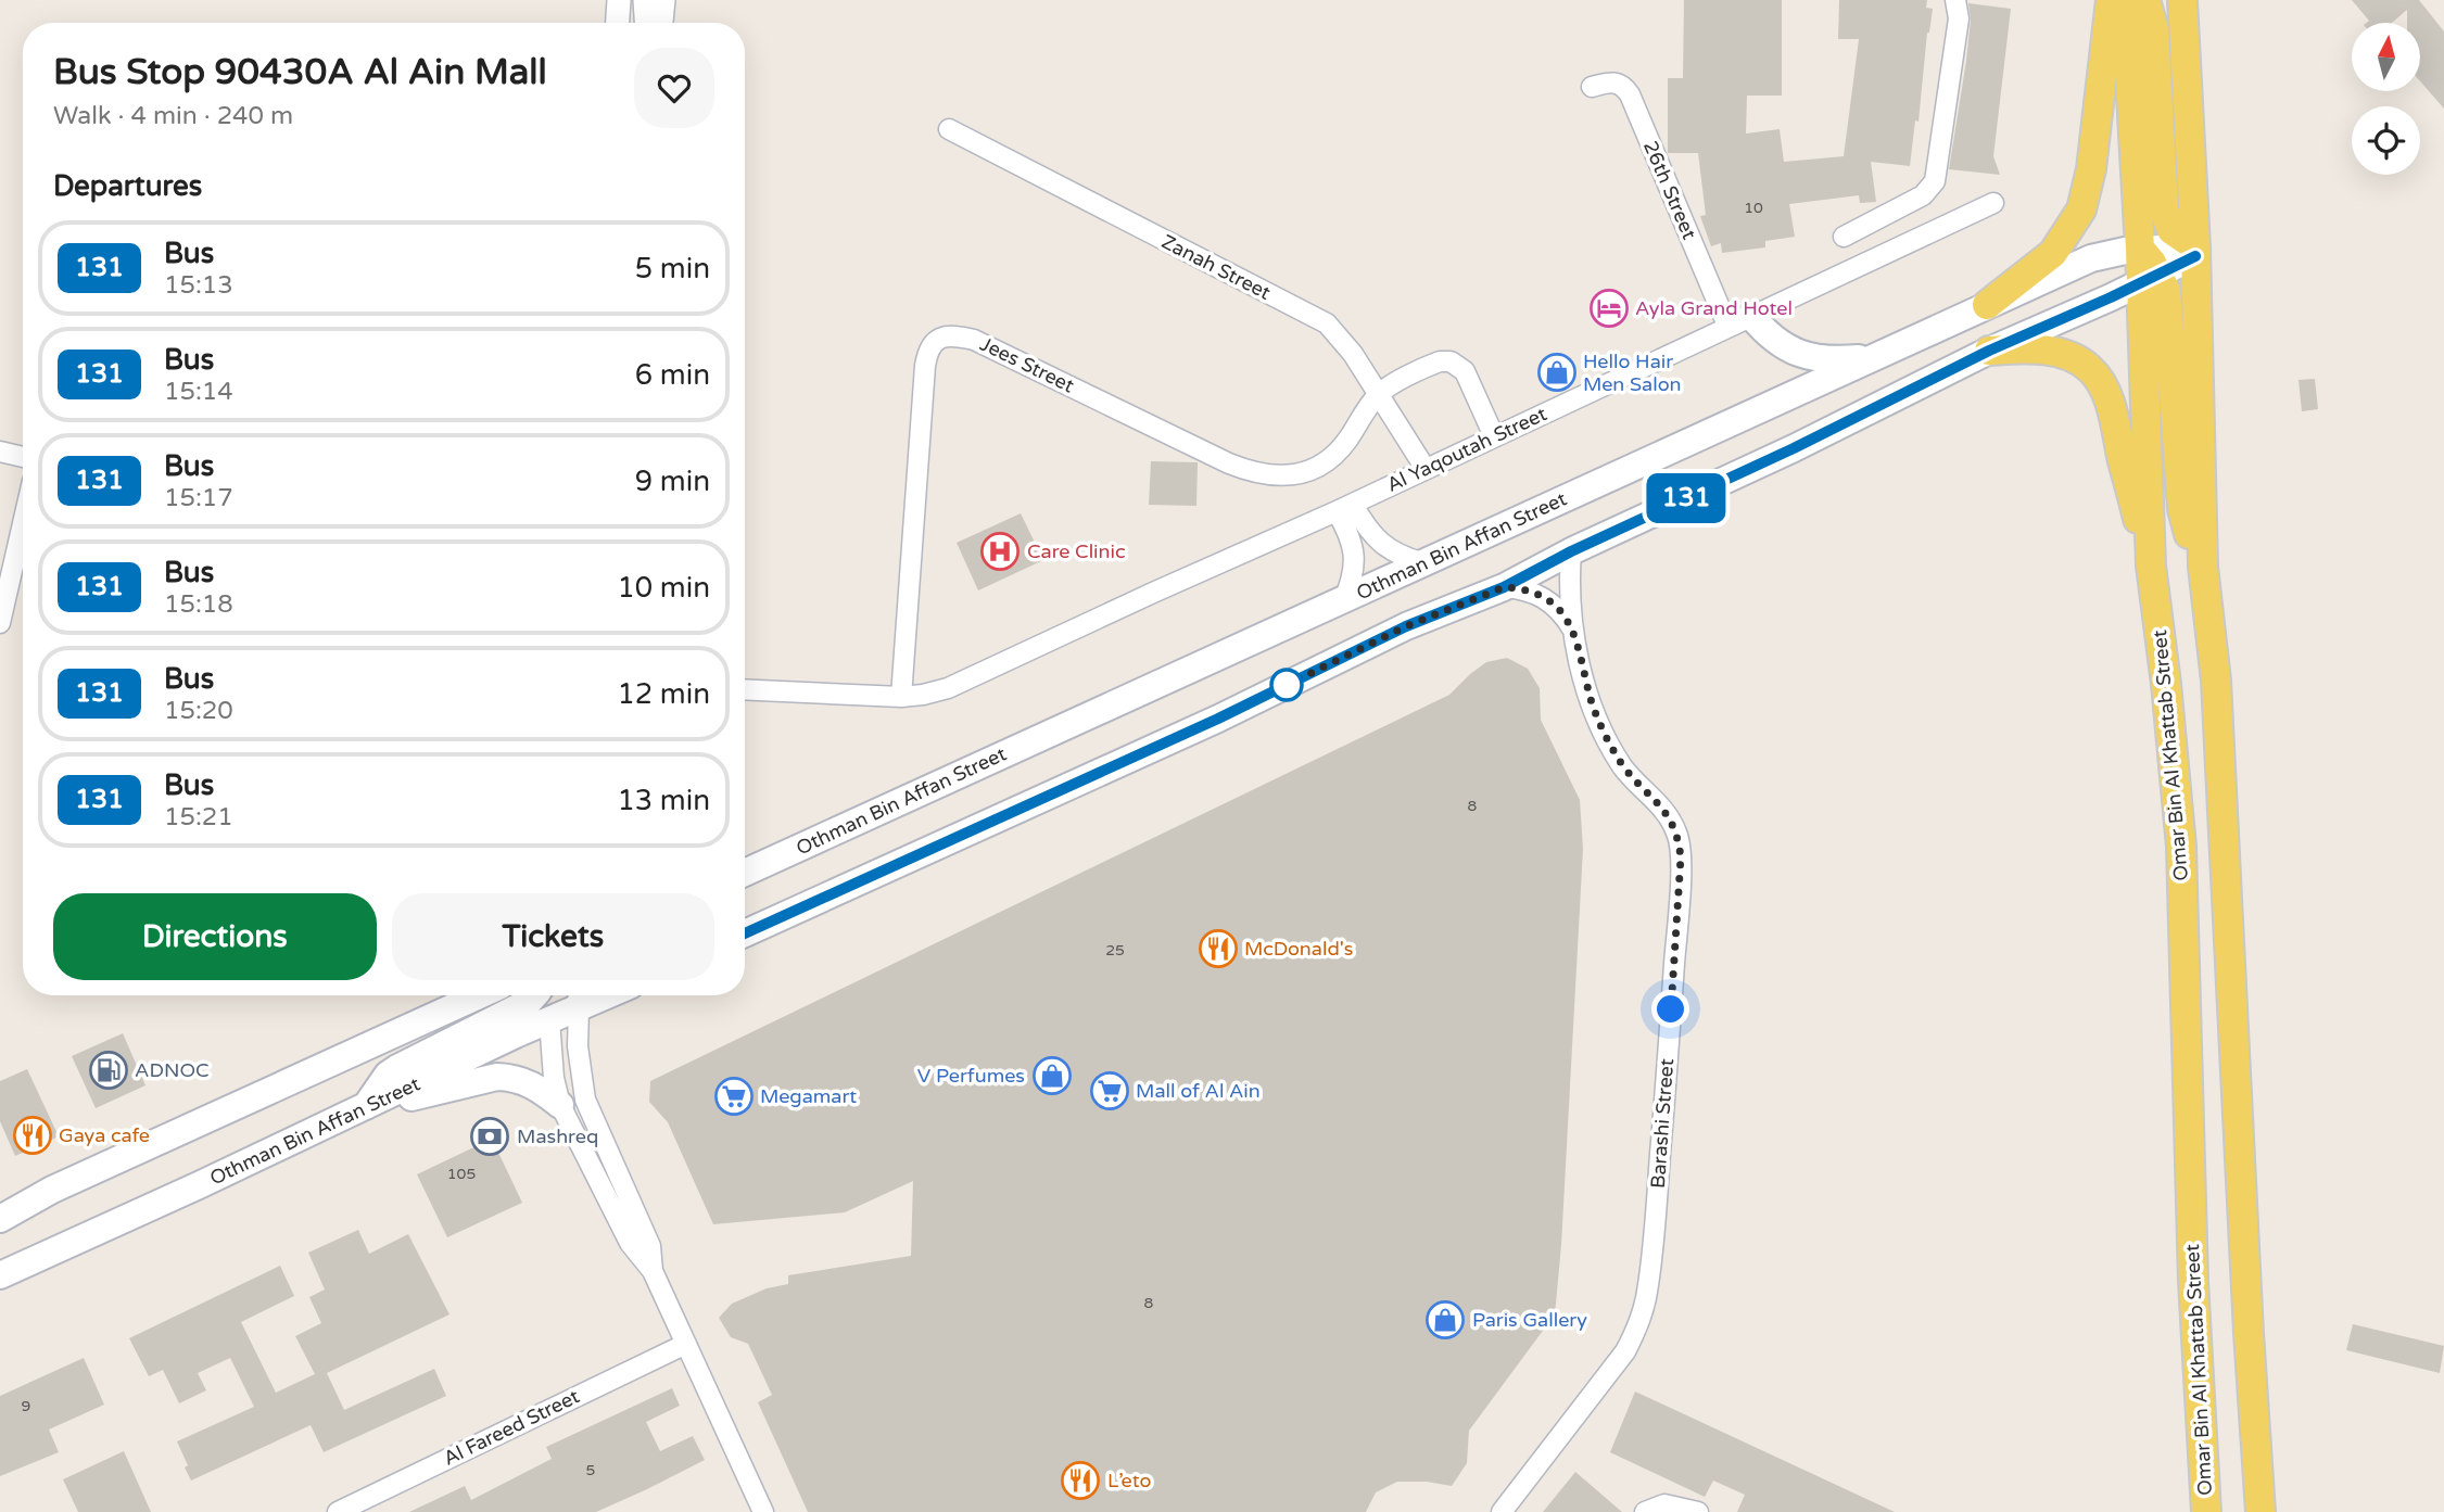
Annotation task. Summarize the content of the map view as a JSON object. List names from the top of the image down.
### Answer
{
  "streets": {
    "main road": ["Othman Bin Affan Street", "Omar Bin Al Khattab Street"],
    "street": [
      "26th Street",
      "Zanah Street",
      "Jees Street",
      "Al Yaqoutah Street",
      "Barashi Street",
      "Al Fareed Street"
    ]
  },
  "crossings": [
    ["26th Street", "Al Yaqoutah Street"],
    ["Zanah Street", "Jees Street"],
    ["Zanah Street", "Al Yaqoutah Street"],
    ["Jees Street", "Al Yaqoutah Street"]
  ],
  "places": {
    "hotel": ["Ayla Grand Hotel"],
    "shop": ["Hello Hair Men Salon", "V Perfumes", "Paris Gallery"],
    "hospital": ["Care Clinic"],
    "restaurant": ["McDonald's", "Gaya cafe", "L’eto"],
    "fuel station": ["ADNOC"],
    "supermarket": ["Mall of Al Ain", "Megamart"],
    "bank": ["Mashreq"]
  },
  "lines": ["bus line 131"],
  "house_numbers": [
    "10",
    "8",
    "25",
    "105",
    "8",
    "9",
    "5"
  ],
  "north": "top",
  "page": {
    "on_map": "131",
    "heading": [
      ["Bus Stop 90430A Al Ain Mall", "Walk · 4 min · 240 m"],
      "Departures"
    ],
    "list": [
      {
        "mark": "131",
        "name": "Bus",
        "note": "15:13",
        "value": "5 min"
      },
      {
        "mark": "131",
        "name": "Bus",
        "note": "15:14",
        "value": "6 min"
      },
      {
        "mark": "131",
        "name": "Bus",
        "note": "15:17",
        "value": "9 min"
      },
      {
        "mark": "131",
        "name": "Bus",
        "note": "15:18",
        "value": "10 min"
      },
      {
        "mark": "131",
        "name": "Bus",
        "note": "15:20",
        "value": "12 min"
      },
      {
        "mark": "131",
        "name": "Bus",
        "note": "15:21",
        "value": "13 min"
      }
    ],
    "buttons": ["Directions", "Tickets"]
  }
}
